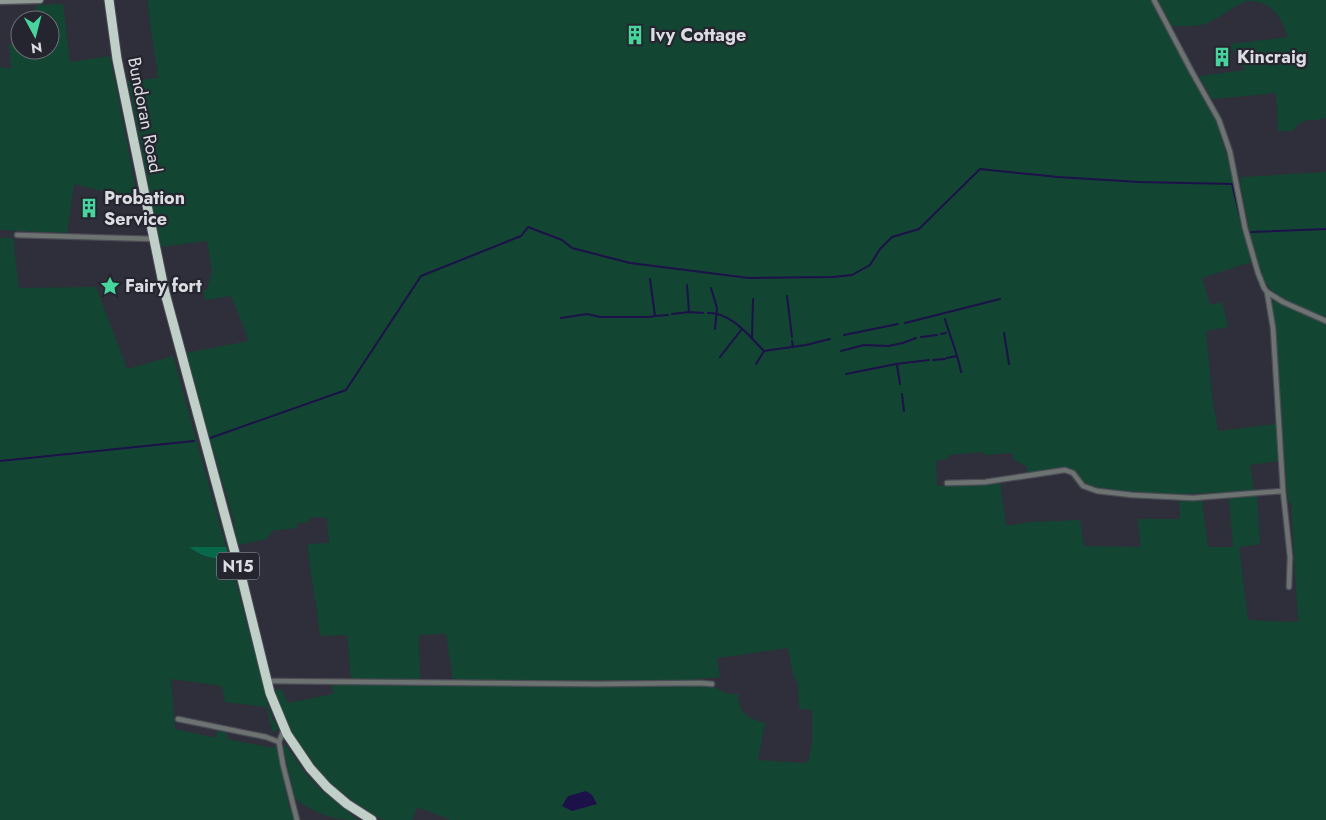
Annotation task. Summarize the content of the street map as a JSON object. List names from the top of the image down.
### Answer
{
  "streets": {
    "highway": ["Bundoran Road", "N15"]
  },
  "crossings": [
    ["Bundoran Road", "N15"]
  ],
  "places": {
    "building": ["Ivy Cottage", "Kincraig", "Probation Service"],
    "place": ["Fairy fort"]
  },
  "north": "bottom"
}
